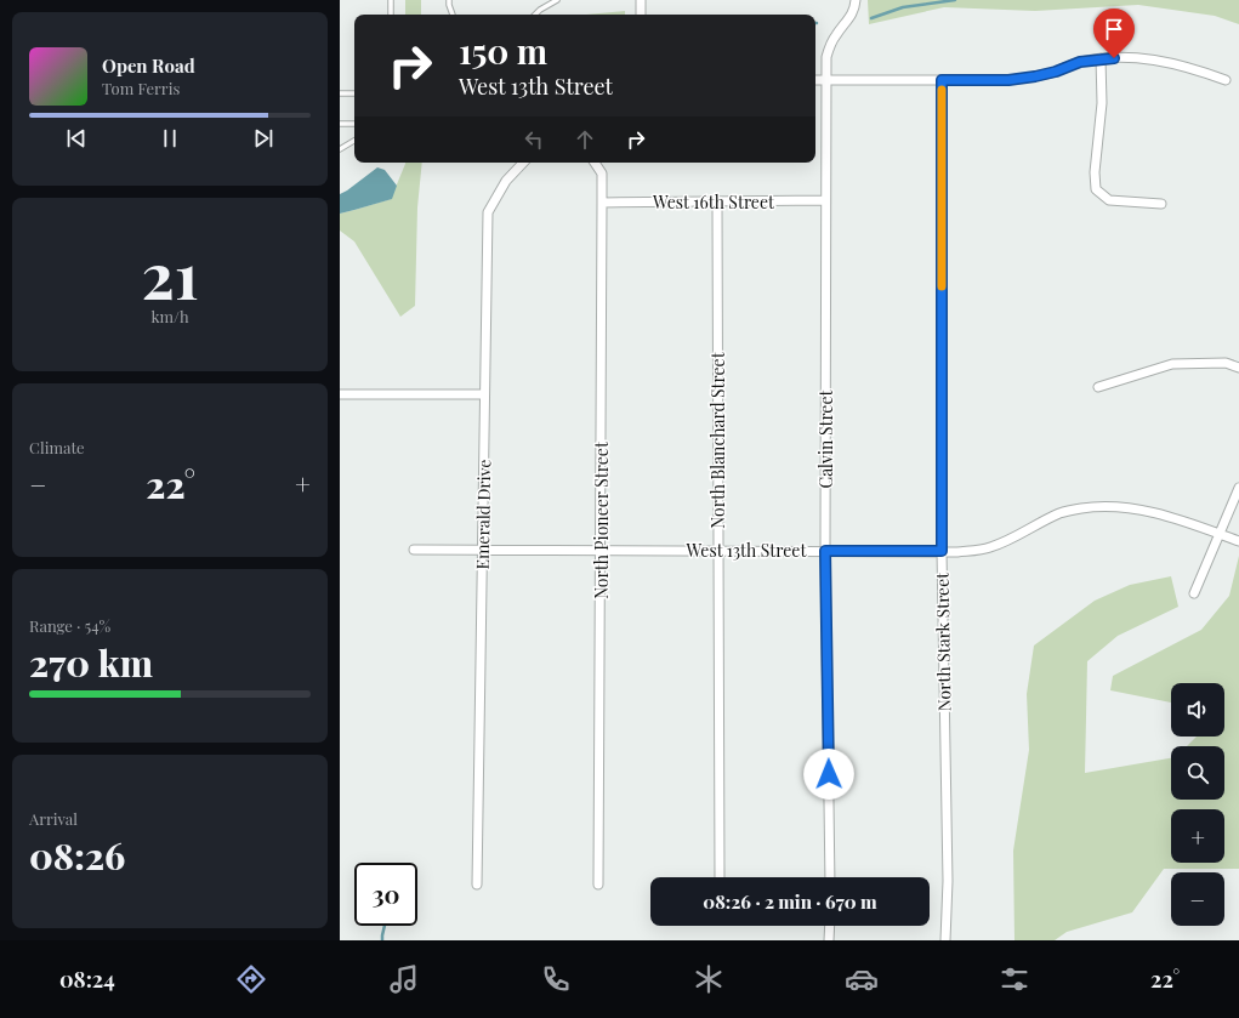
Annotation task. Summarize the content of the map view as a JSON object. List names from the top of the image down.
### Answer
{
  "streets": {
    "street": [
      "West 16th Street",
      "Calvin Street",
      "North Blanchard Street",
      "Emerald Drive",
      "North Pioneer Street",
      "West 13th Street",
      "North Stark Street"
    ]
  },
  "crossings": [
    ["West 16th Street", "Calvin Street"],
    ["West 16th Street", "North Blanchard Street"],
    ["West 16th Street", "North Pioneer Street"],
    ["Calvin Street", "West 13th Street"],
    ["North Blanchard Street", "West 13th Street"],
    ["Emerald Drive", "West 13th Street"],
    ["North Pioneer Street", "West 13th Street"],
    ["West 13th Street", "North Stark Street"]
  ],
  "page": {
    "turn": ["150 m", "West 13th Street"],
    "song": ["Open Road", "Tom Ferris"],
    "tile": [
      ["21", "km/h"],
      "Climate",
      ["Range · 54%", "270 km"],
      ["Arrival", "08:26"]
    ],
    "heat": ["−", "22°", "+"],
    "map_buttons": ["+", "−"],
    "limit": "30",
    "trip": "08:26 · 2 min · 670 m",
    "tabs": ["08:24", "22°"]
  }
}
